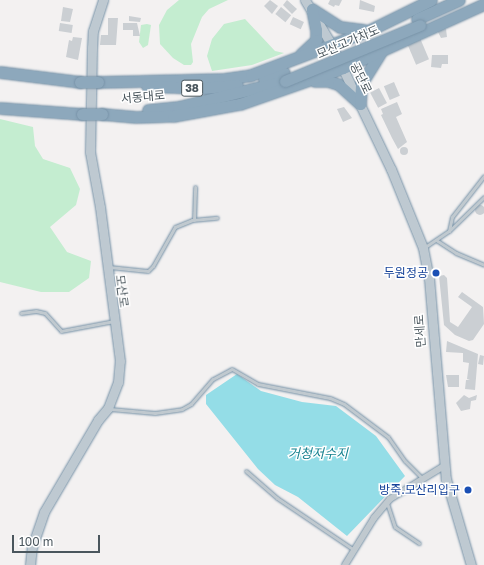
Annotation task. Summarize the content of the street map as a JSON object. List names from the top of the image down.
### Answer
{
  "streets": {
    "highway": ["모산고가차도", "38", "서동대로"],
    "main road": ["공단로", "모산로", "만세로"]
  },
  "crossings": [
    ["모산고가차도", "38"],
    ["모산고가차도", "서동대로"],
    ["공단로", "만세로"]
  ],
  "water": ["거청저수지"],
  "places": ["두원정공", "방죽.모산리입구"],
  "scale_bar": "100 m"
}
